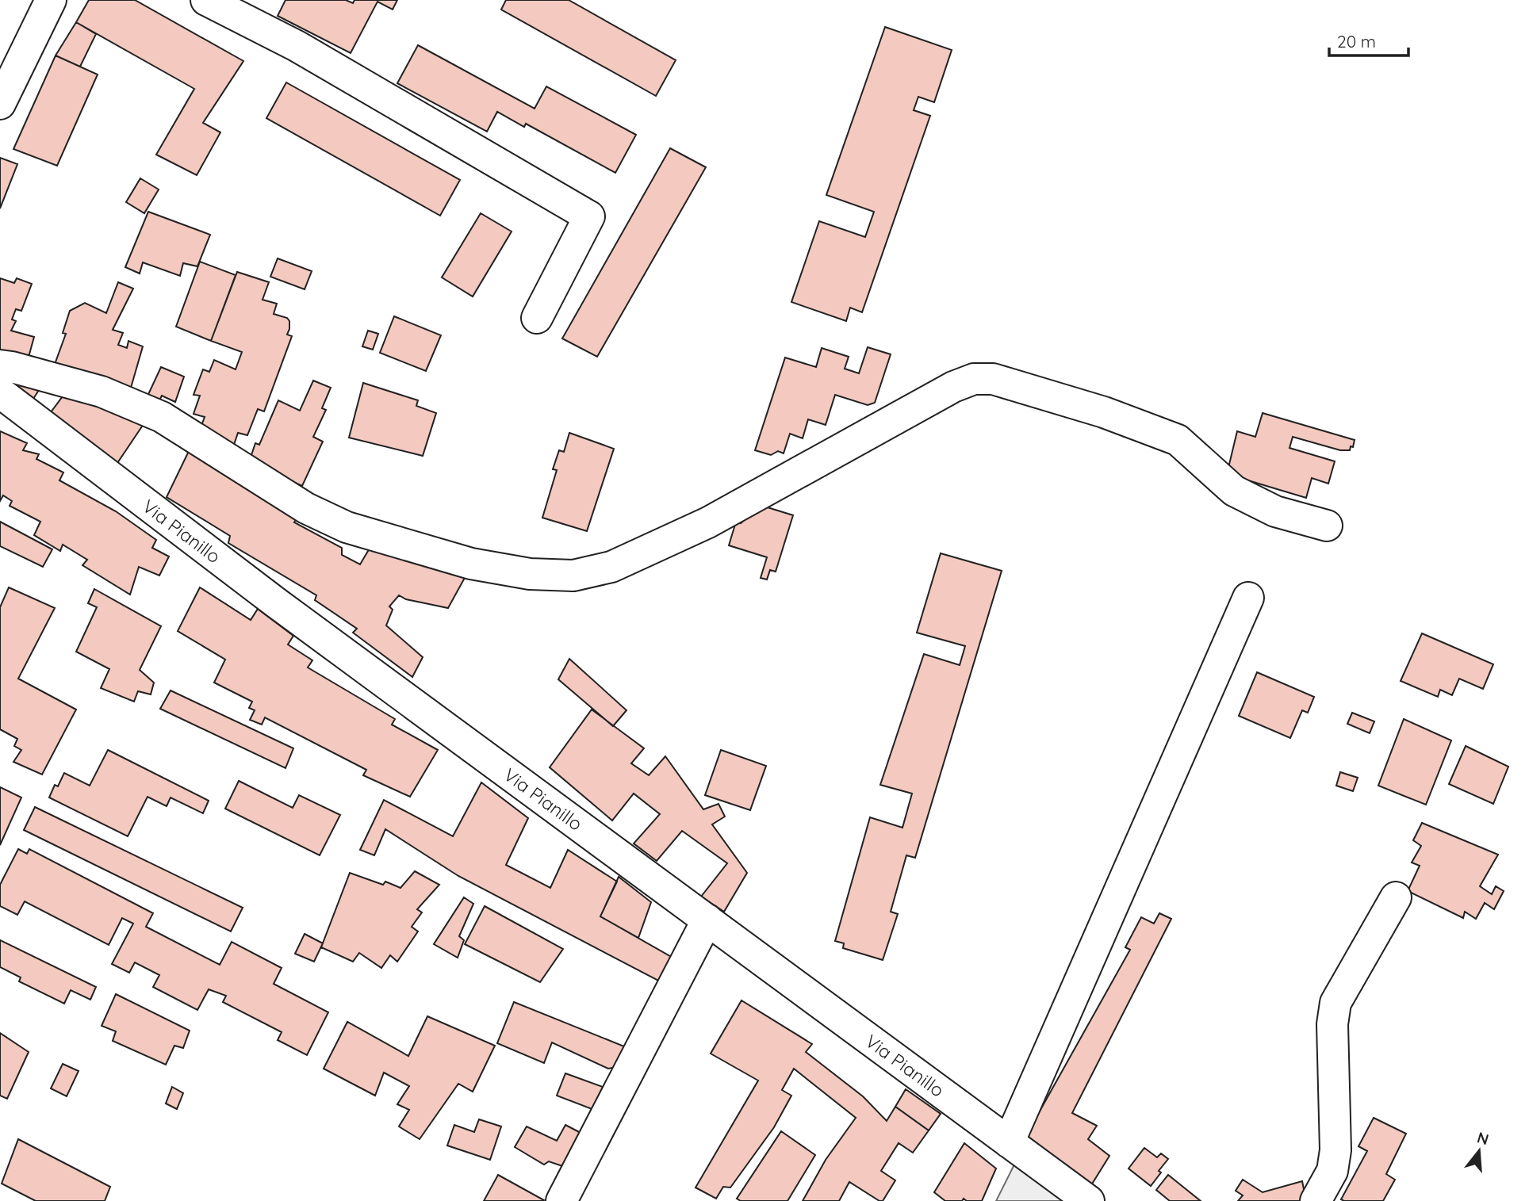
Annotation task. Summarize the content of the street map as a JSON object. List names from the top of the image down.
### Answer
{
  "streets": {
    "street": ["Via Pianillo"]
  },
  "scale_bar": "20 m",
  "north": "top"
}
